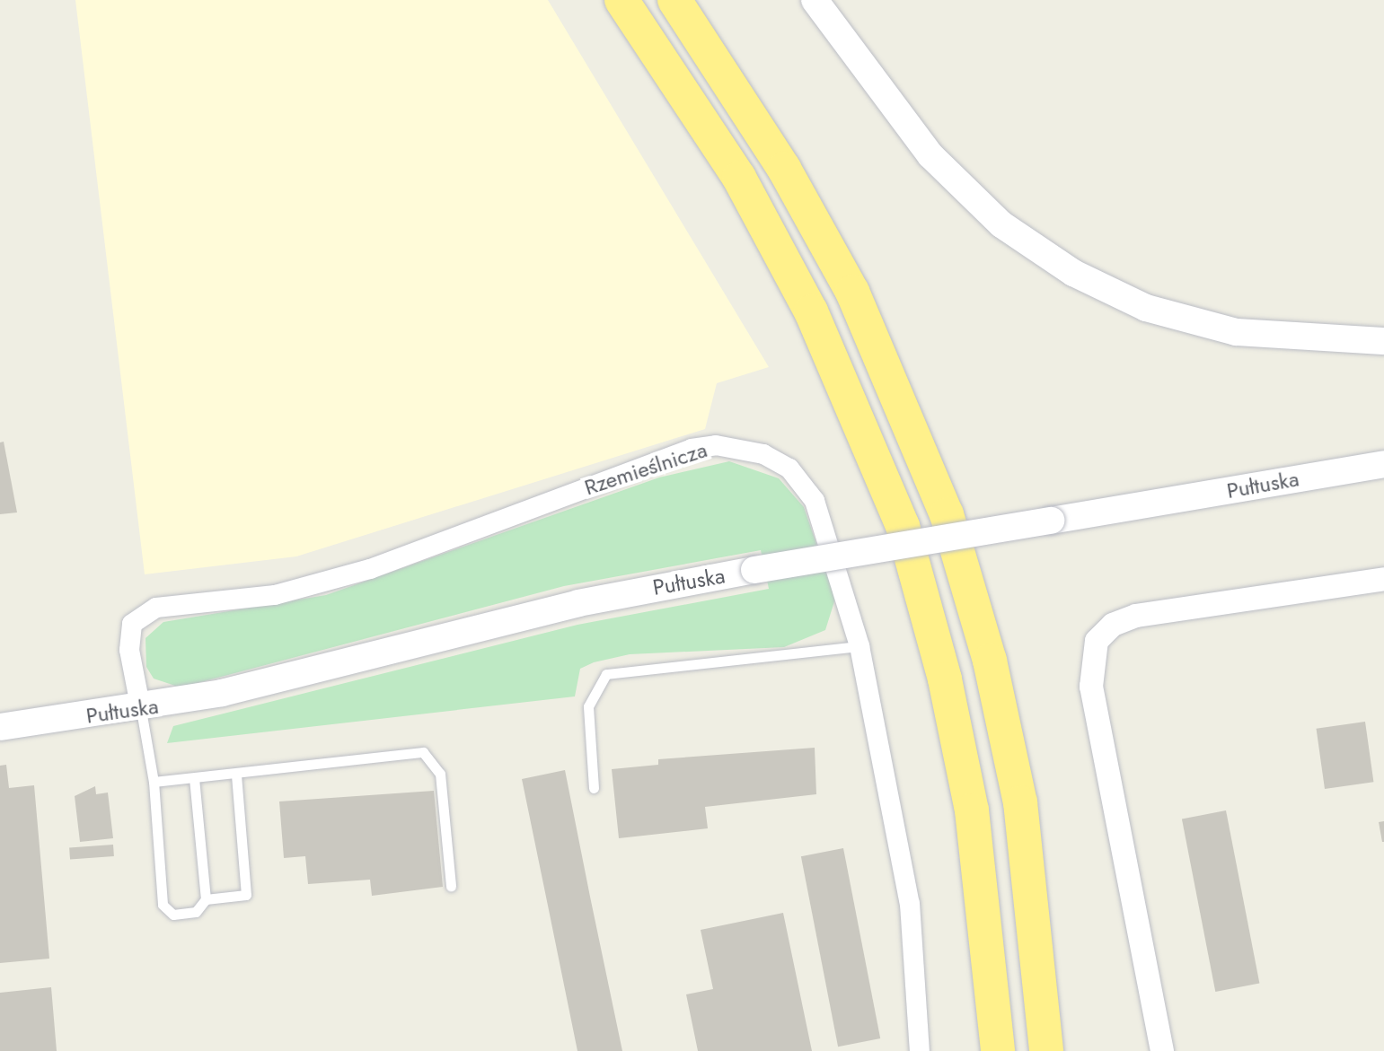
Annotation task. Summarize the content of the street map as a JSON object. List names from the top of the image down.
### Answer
{
  "streets": {
    "main road": ["Pułtuska"],
    "street": ["Rzemieślnicza"]
  },
  "crossings": [
    ["Rzemieślnicza", "Pułtuska"]
  ]
}
